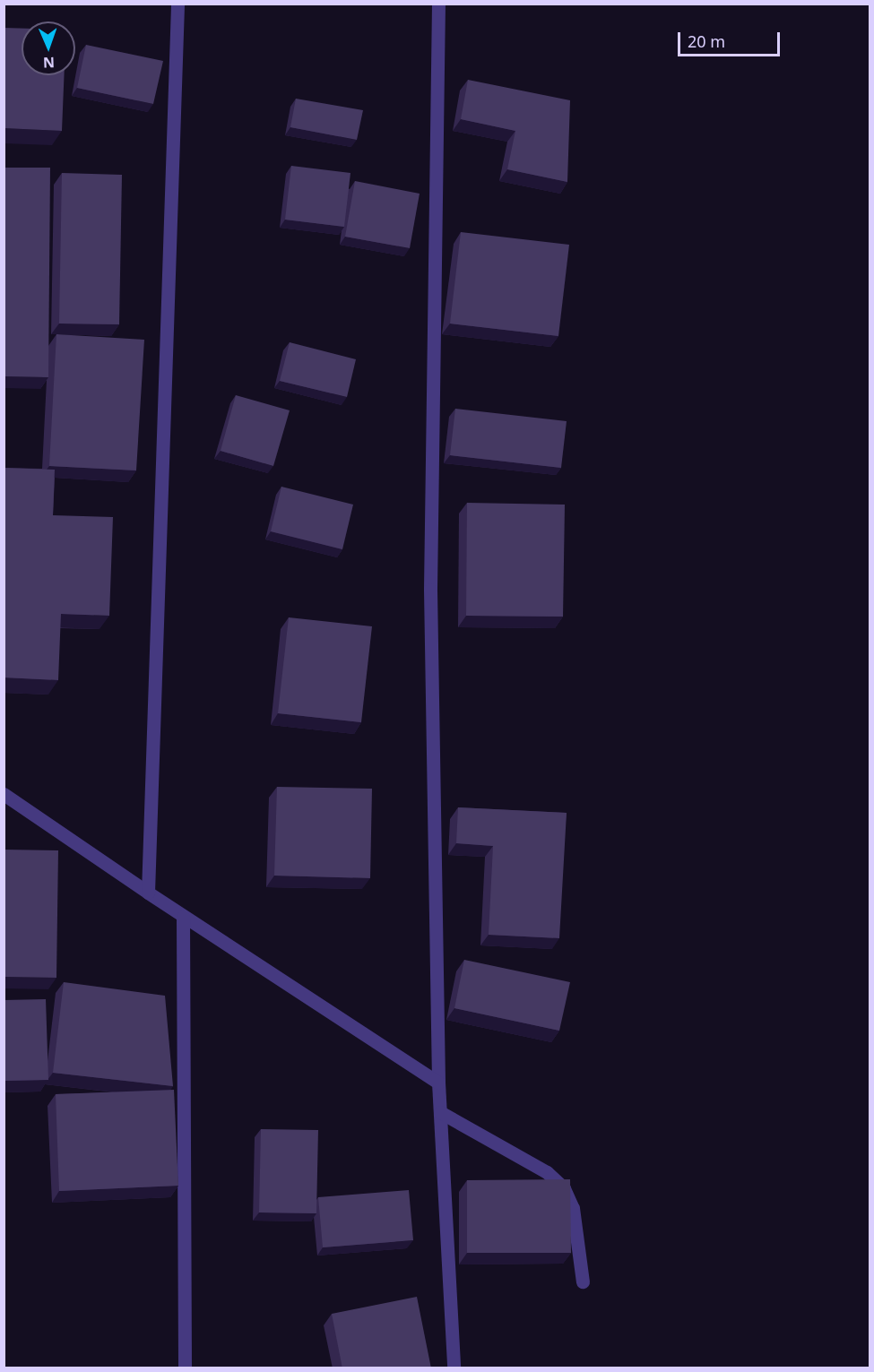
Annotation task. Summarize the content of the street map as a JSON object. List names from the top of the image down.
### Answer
{
  "scale_bar": "20 m",
  "north": "bottom"
}
